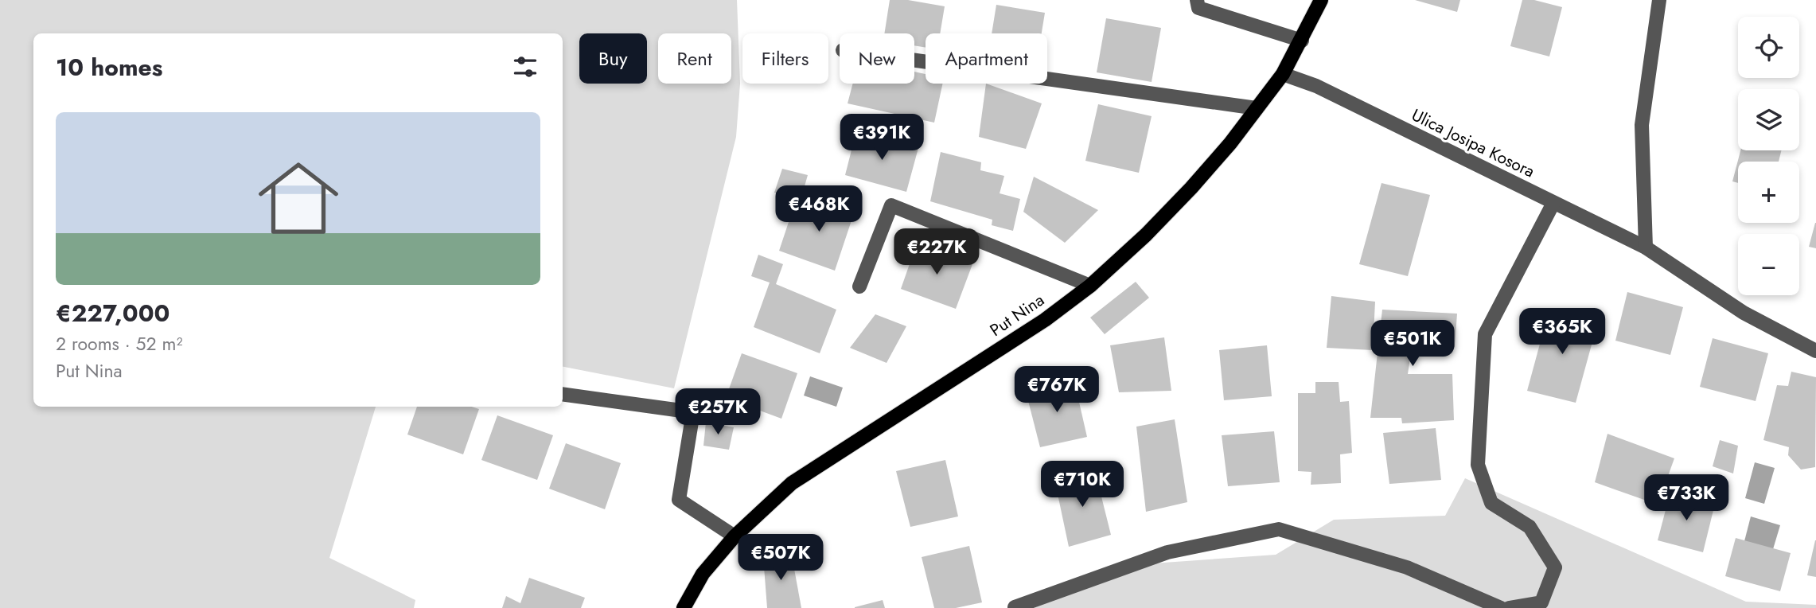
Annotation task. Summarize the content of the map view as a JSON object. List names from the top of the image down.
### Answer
{
  "streets": {
    "main road": ["Put Nina"],
    "street": ["Ulica Josipa Kosora"]
  },
  "crossings": [
    ["Ulica Josipa Kosora", "Put Nina"]
  ],
  "page": {
    "map_buttons": ["+", "−"],
    "chip": [
      "Buy",
      "Rent",
      "Filters",
      "New",
      "Apartment"
    ],
    "heading": "10 homes",
    "list": [
      {
        "name": "€227,000",
        "note": "2 rooms · 52 m² · Put Nina"
      }
    ],
    "price": [
      "€391K",
      "€468K",
      "€227K",
      "€365K",
      "€501K",
      "€767K",
      "€257K",
      "€710K",
      "€733K",
      "€507K"
    ]
  }
}
